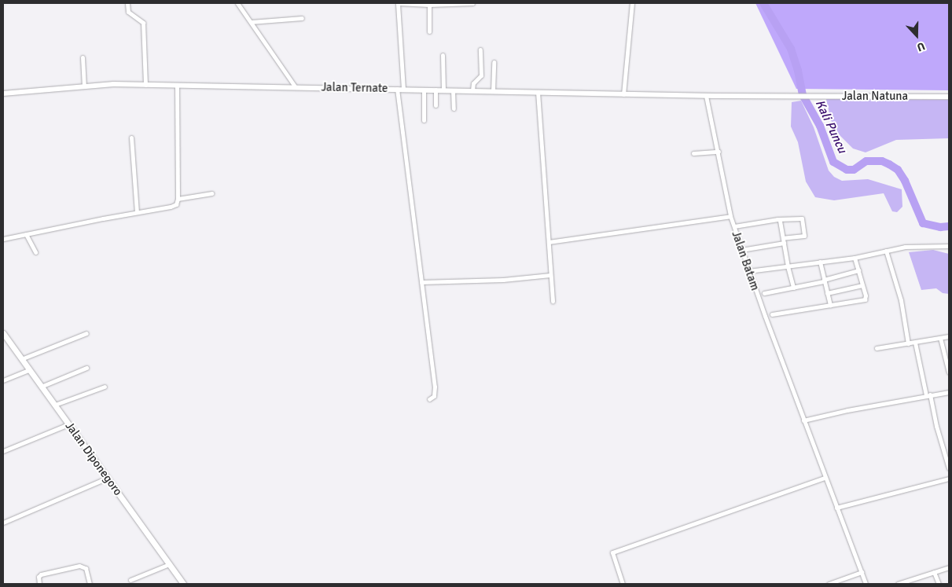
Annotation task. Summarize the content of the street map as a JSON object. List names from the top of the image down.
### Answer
{
  "streets": {
    "main road": ["Jalan Diponegoro"],
    "street": ["Jalan Ternate", "Jalan Natuna", "Jalan Batam"]
  },
  "crossings": [
    ["Jalan Ternate", "Jalan Natuna"],
    ["Jalan Ternate", "Jalan Batam"],
    ["Jalan Natuna", "Jalan Batam"]
  ],
  "water": ["Kali Puncu"],
  "north": "bottom"
}
